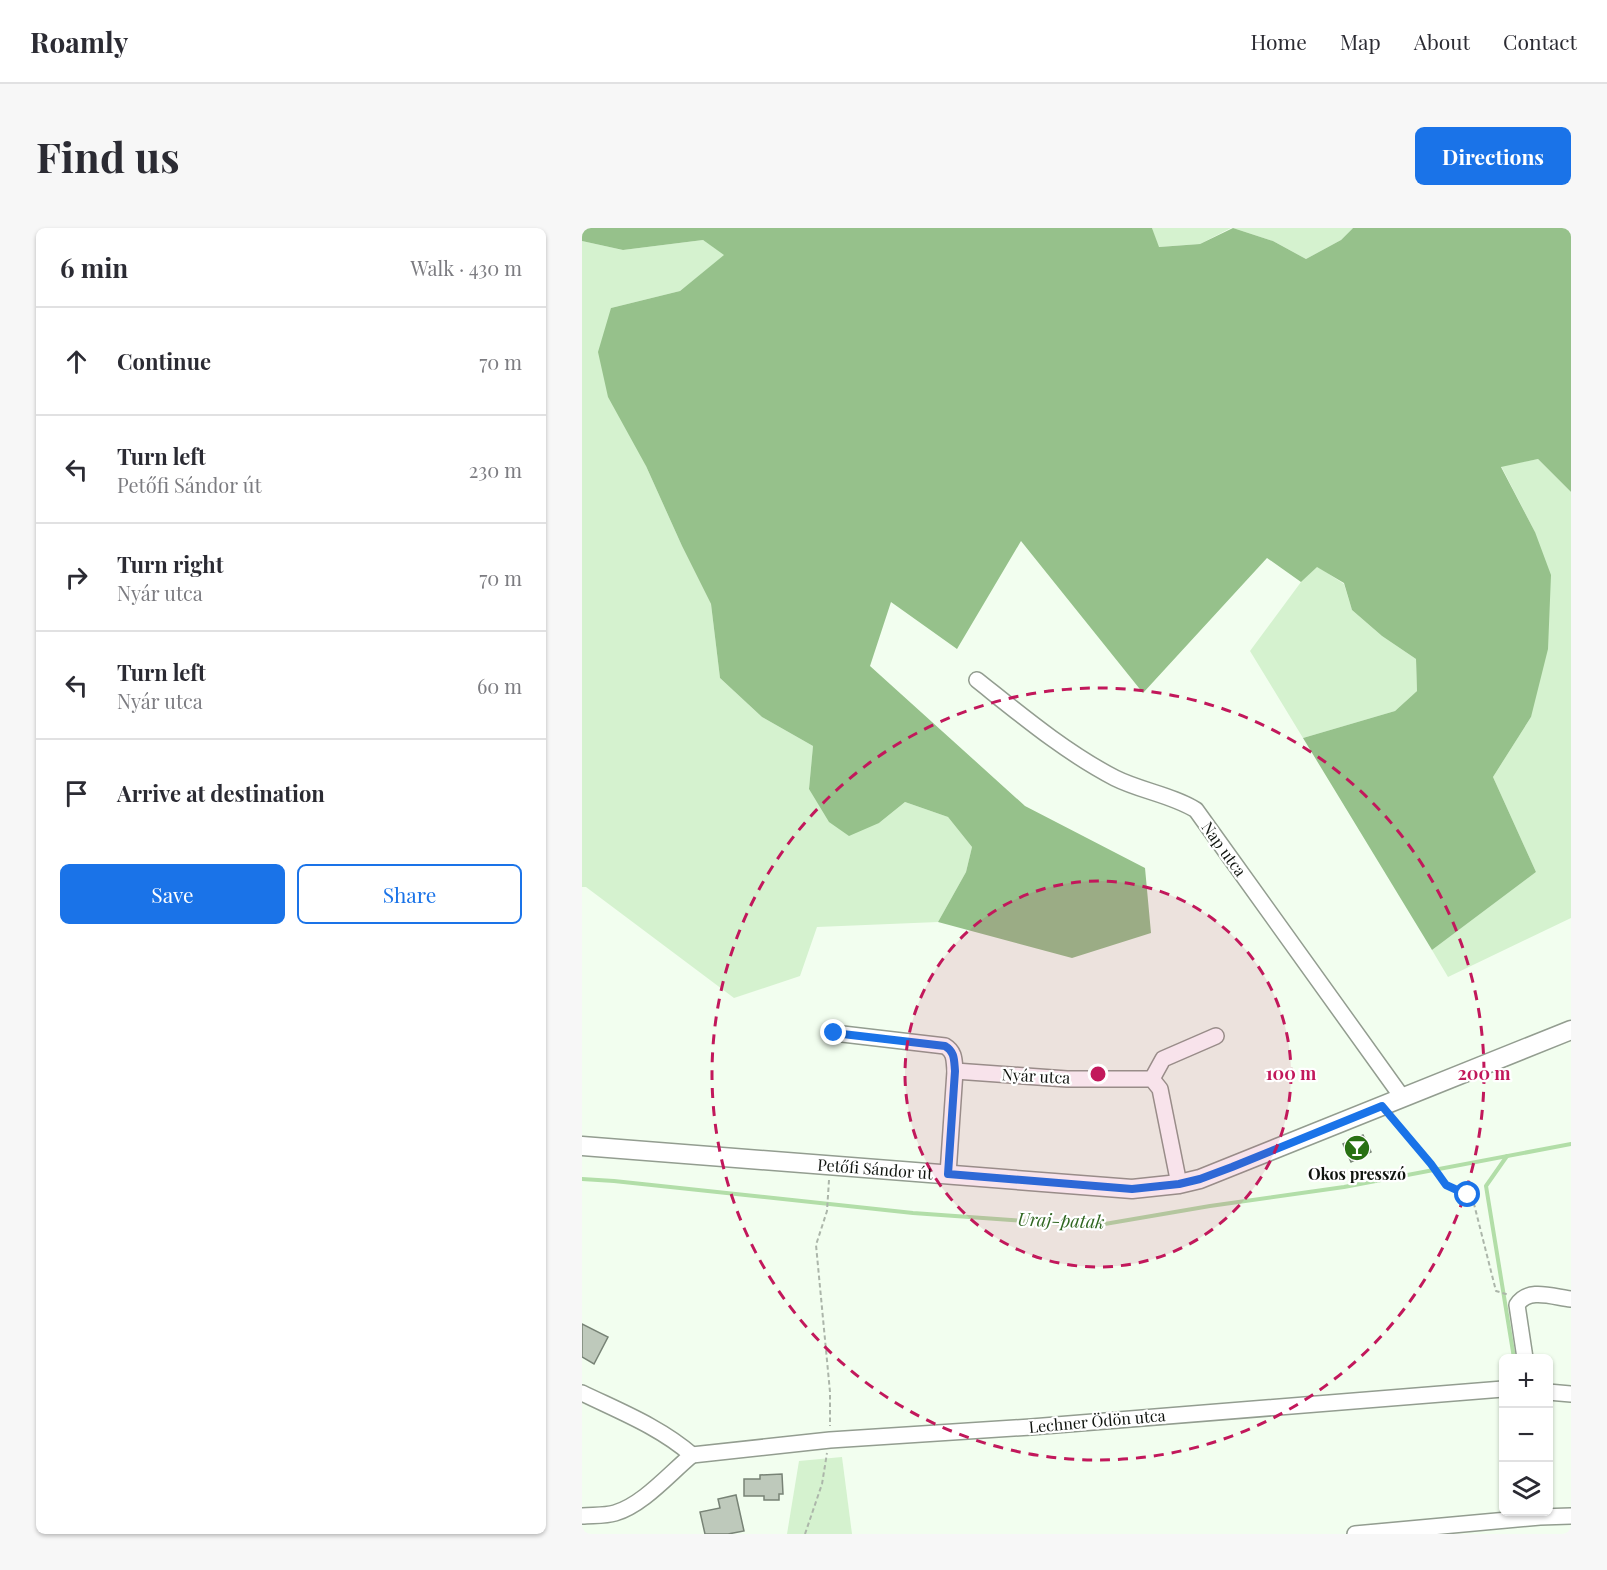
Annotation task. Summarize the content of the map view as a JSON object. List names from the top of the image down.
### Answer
{
  "streets": {
    "street": [
      "Nap utca",
      "Nyár utca",
      "Petőfi Sándor út",
      "Lechner Ödön utca"
    ]
  },
  "crossings": [
    ["Nap utca", "Petőfi Sándor út"]
  ],
  "water": ["Uraj-patak"],
  "places": {
    "bar": ["Okos presszó"]
  },
  "page": {
    "header": "Roamly",
    "nav": [
      "Home",
      "Map",
      "About",
      "Contact"
    ],
    "buttons": [
      "Directions",
      ["Save", "Share"]
    ],
    "title": "Find us",
    "heading": ["6 min", "Walk · 430 m"],
    "list": [
      ["Continue", "70 m"],
      ["Turn left", "Petőfi Sándor út", "230 m"],
      ["Turn right", "Nyár utca", "70 m"],
      ["Turn left", "Nyár utca", "60 m"],
      "Arrive at destination"
    ],
    "map_buttons": ["+", "−"]
  },
  "rings": ["100 m", "200 m"]
}
